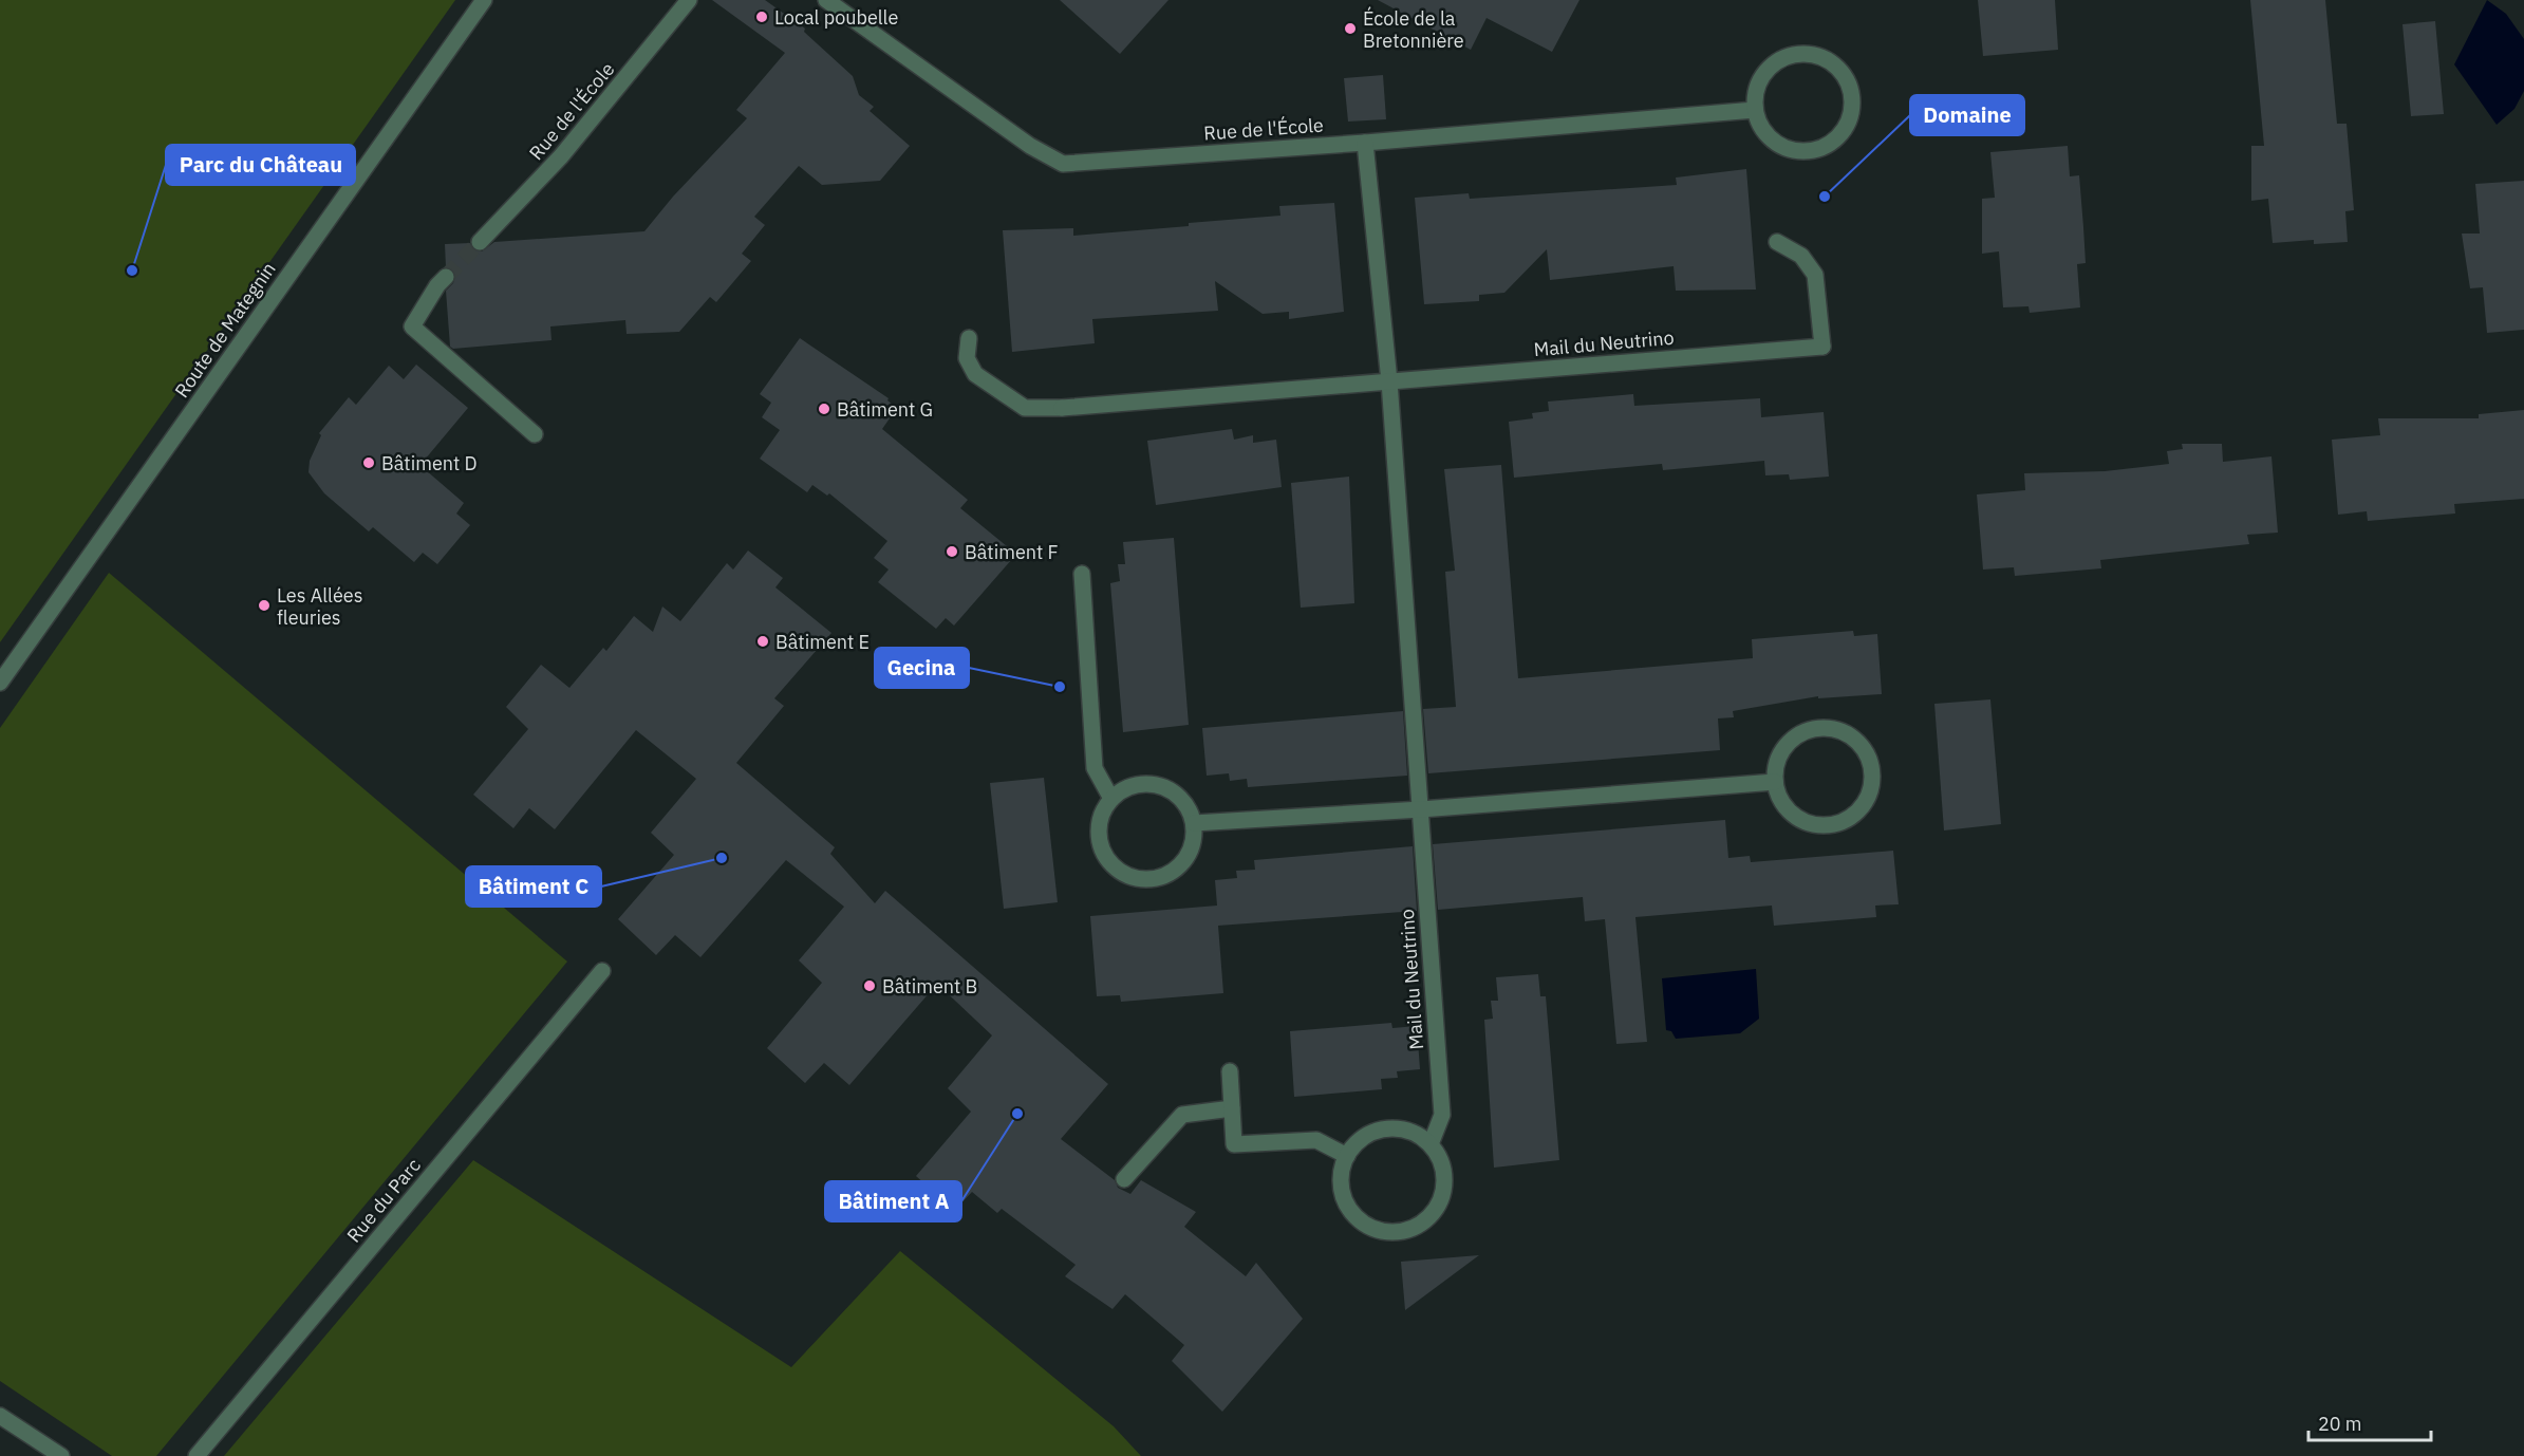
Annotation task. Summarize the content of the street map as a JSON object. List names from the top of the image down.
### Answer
{
  "streets": {
    "street": [
      "Rue de l'École",
      "Route de Mategnin",
      "Mail du Neutrino",
      "Rue du Parc"
    ]
  },
  "crossings": [
    ["Rue de l'École", "Mail du Neutrino"]
  ],
  "places": [
    "Local poubelle",
    "École de la Bretonnière",
    "Domaine",
    "Parc du Château",
    "Bâtiment G",
    "Bâtiment D",
    "Bâtiment F",
    "Les Allées fleuries",
    "Bâtiment E",
    "Gecina",
    "Bâtiment C",
    "Bâtiment B",
    "Bâtiment A"
  ],
  "scale_bar": "20 m"
}
